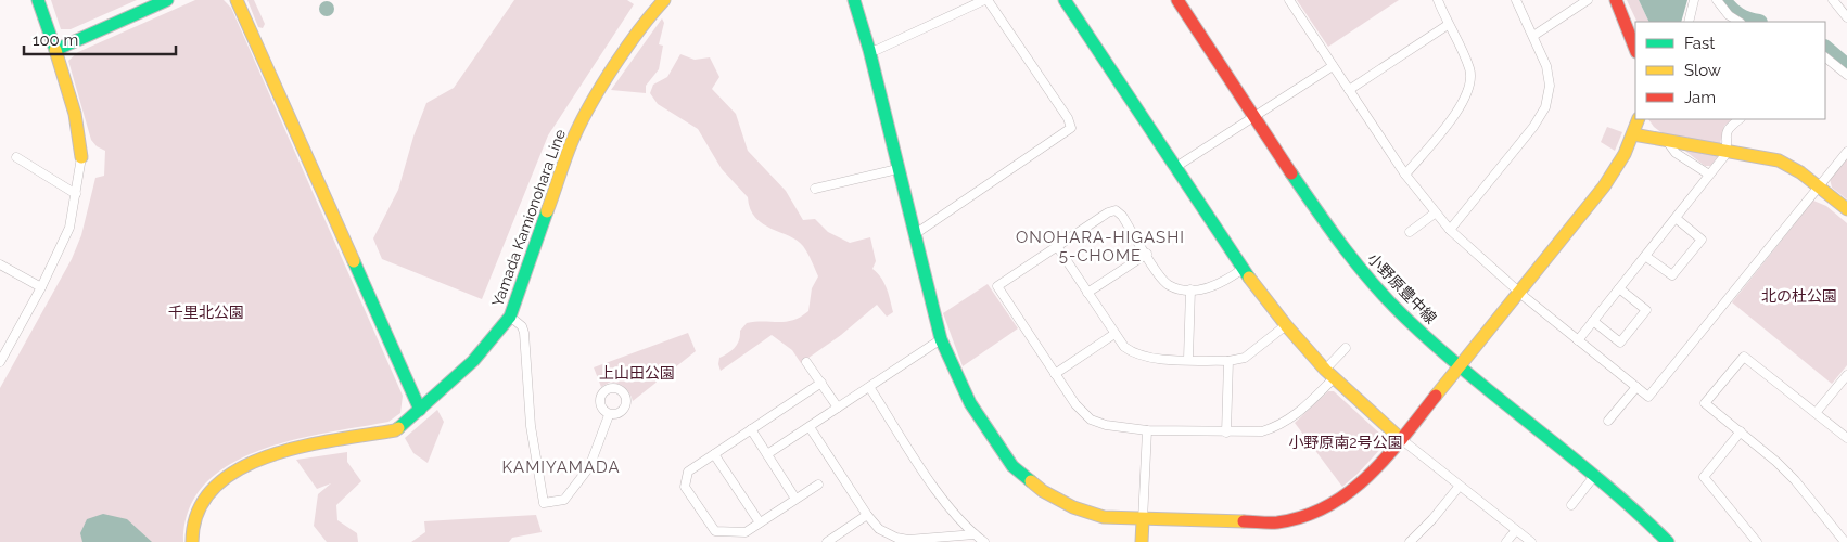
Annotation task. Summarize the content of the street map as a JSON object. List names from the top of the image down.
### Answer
{
  "streets": {
    "street": ["Yamada Kamionohara Line", "小野原豊中線"]
  },
  "districts": ["ONOHARA-HIGASHI 5-CHOME", "KAMIYAMADA"],
  "parks": [
    "北の杜公園",
    "千里北公園",
    "上山田公園",
    "小野原南2号公園"
  ],
  "legend": ["Fast", "Slow", "Jam"],
  "scale_bar": "100 m"
}
